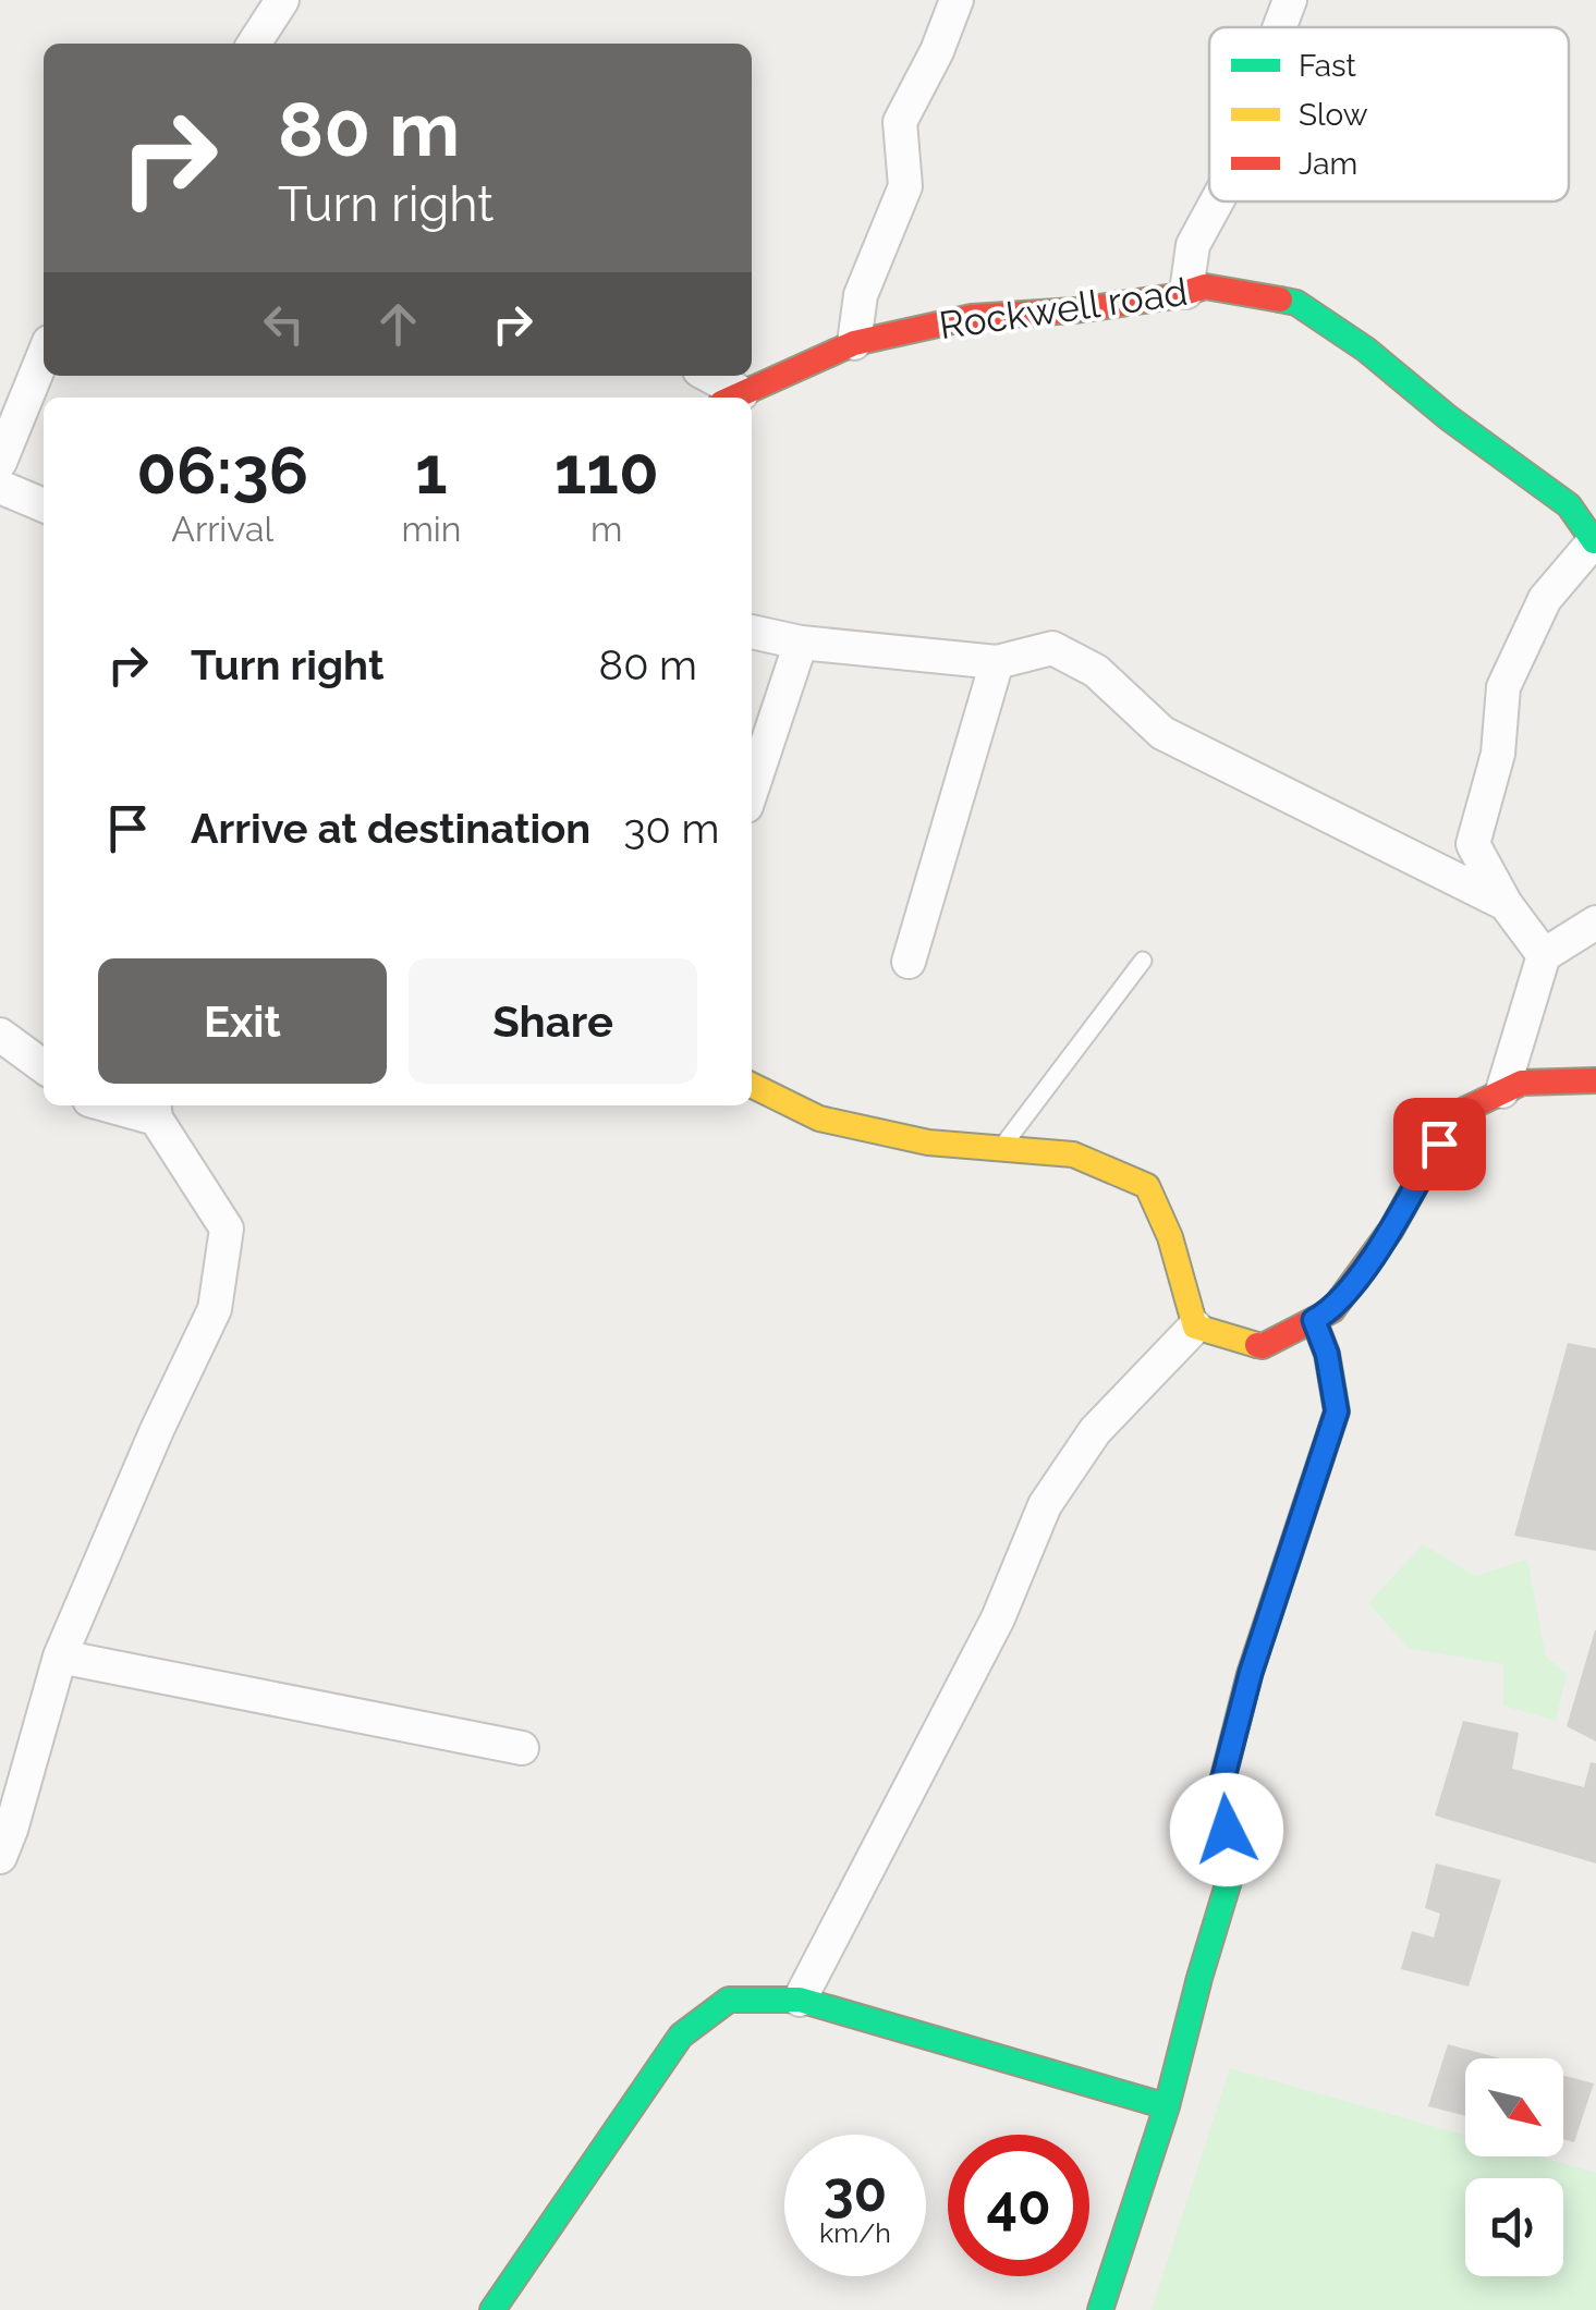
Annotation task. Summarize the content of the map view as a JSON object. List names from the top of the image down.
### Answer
{
  "streets": {
    "street": ["Rockwell road"]
  },
  "legend": ["Fast", "Slow", "Jam"],
  "north": "bottom right",
  "page": {
    "turn": ["80 m", "Turn right"],
    "eta": [
      "06:36",
      "Arrival",
      "1",
      "min",
      "110",
      "m"
    ],
    "list": [
      {
        "name": "Turn right",
        "value": "80 m"
      },
      {
        "name": "Arrive at destination",
        "value": "30 m"
      }
    ],
    "buttons": ["Exit", "Share"],
    "speed": "30 km/h",
    "limit": "40"
  }
}
